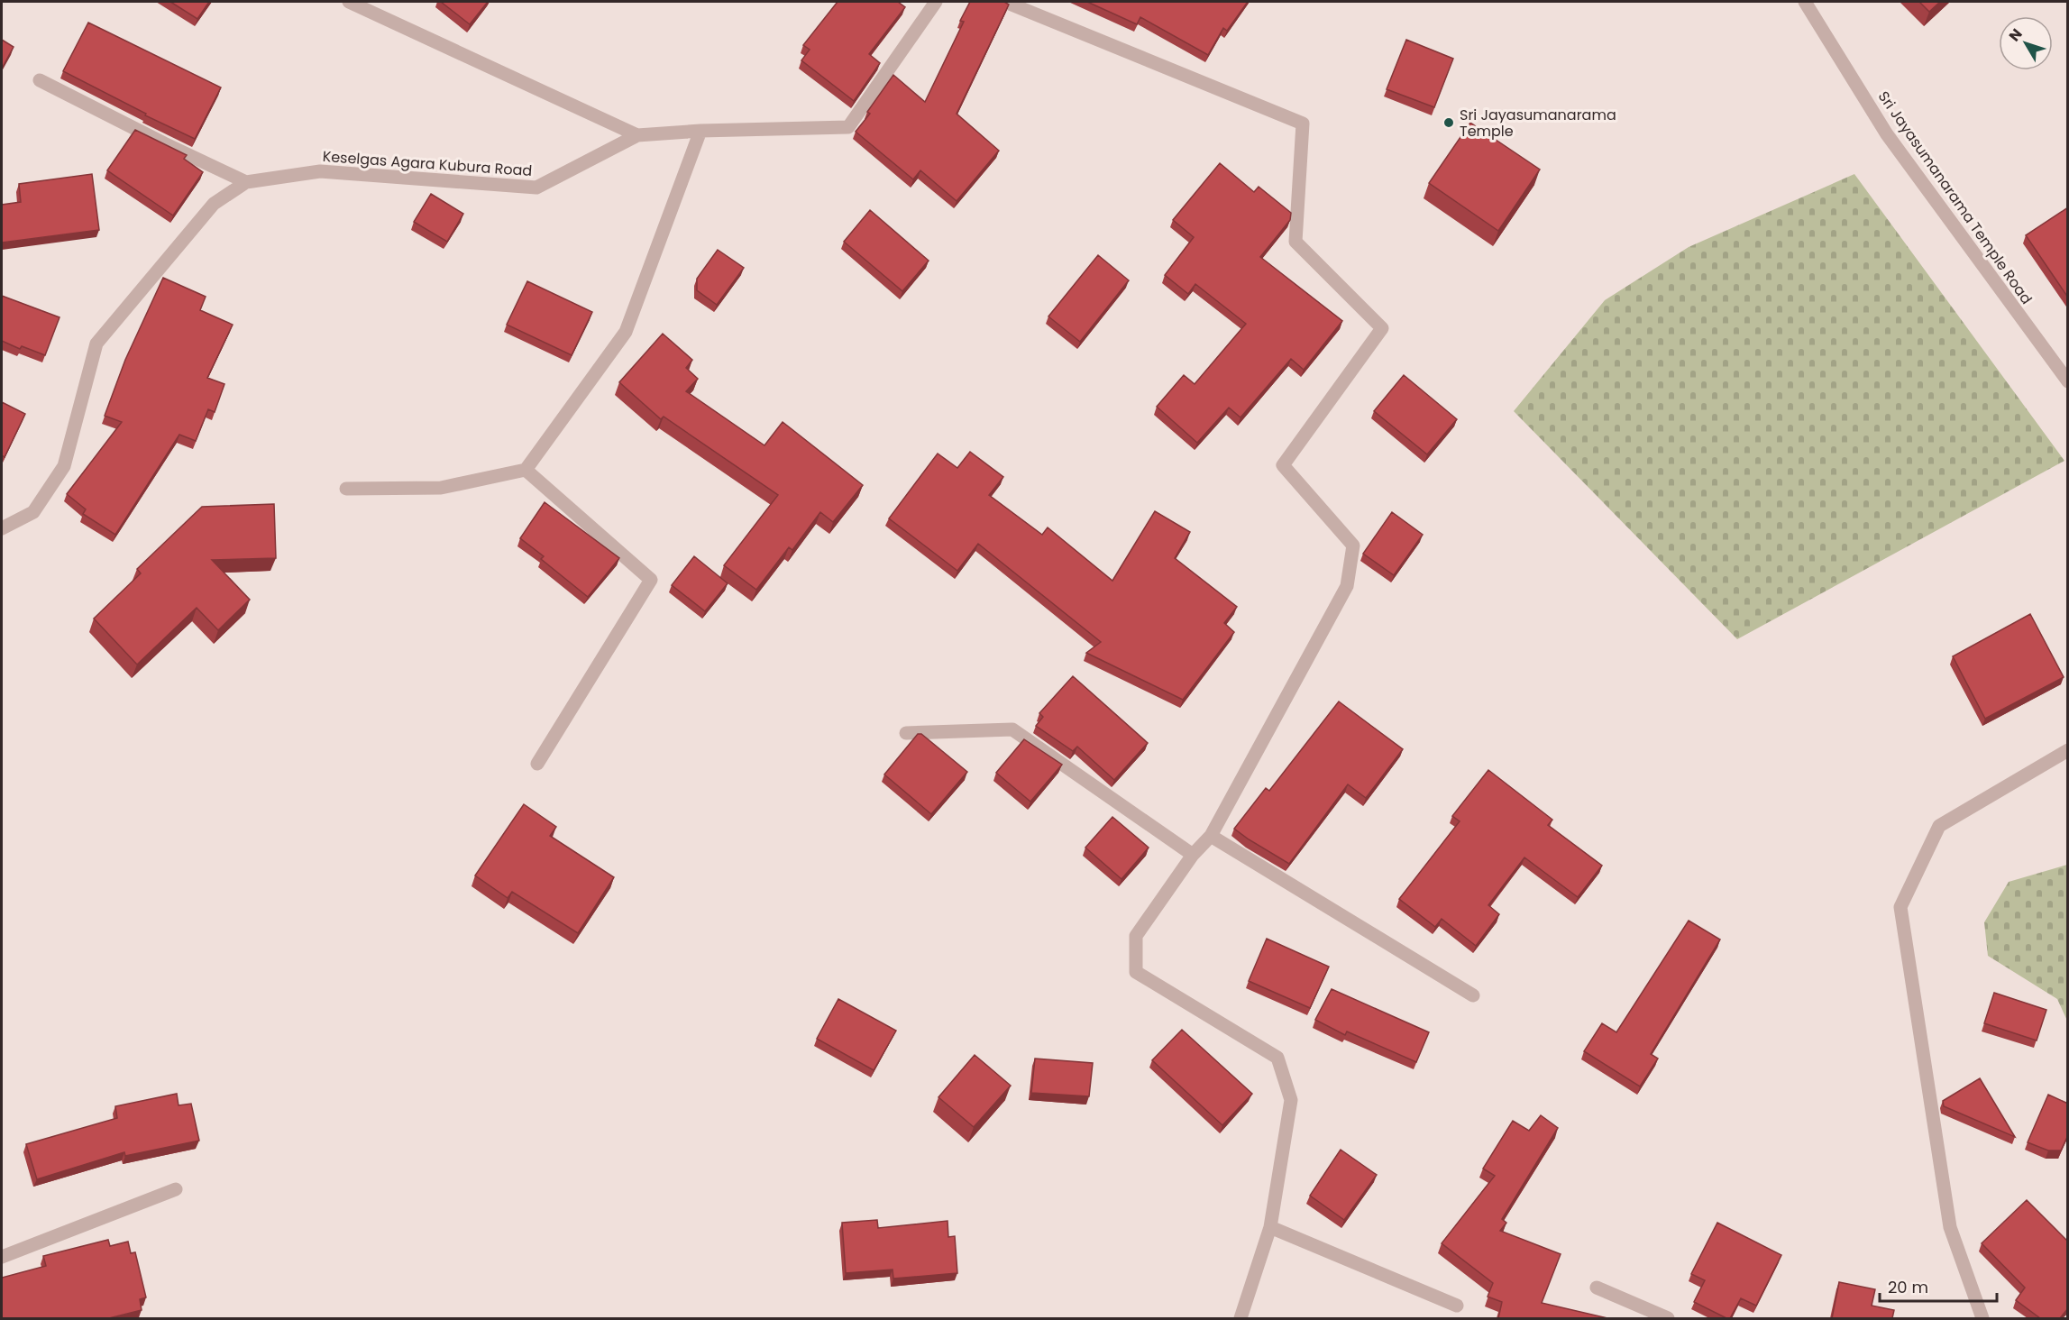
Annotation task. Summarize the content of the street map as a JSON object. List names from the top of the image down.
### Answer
{
  "streets": {
    "street": ["Keselgas Agara Kubura Road", "Sri Jayasumanarama Temple Road"]
  },
  "places": ["Sri Jayasumanarama Temple"],
  "scale_bar": "20 m",
  "north": "top left"
}
